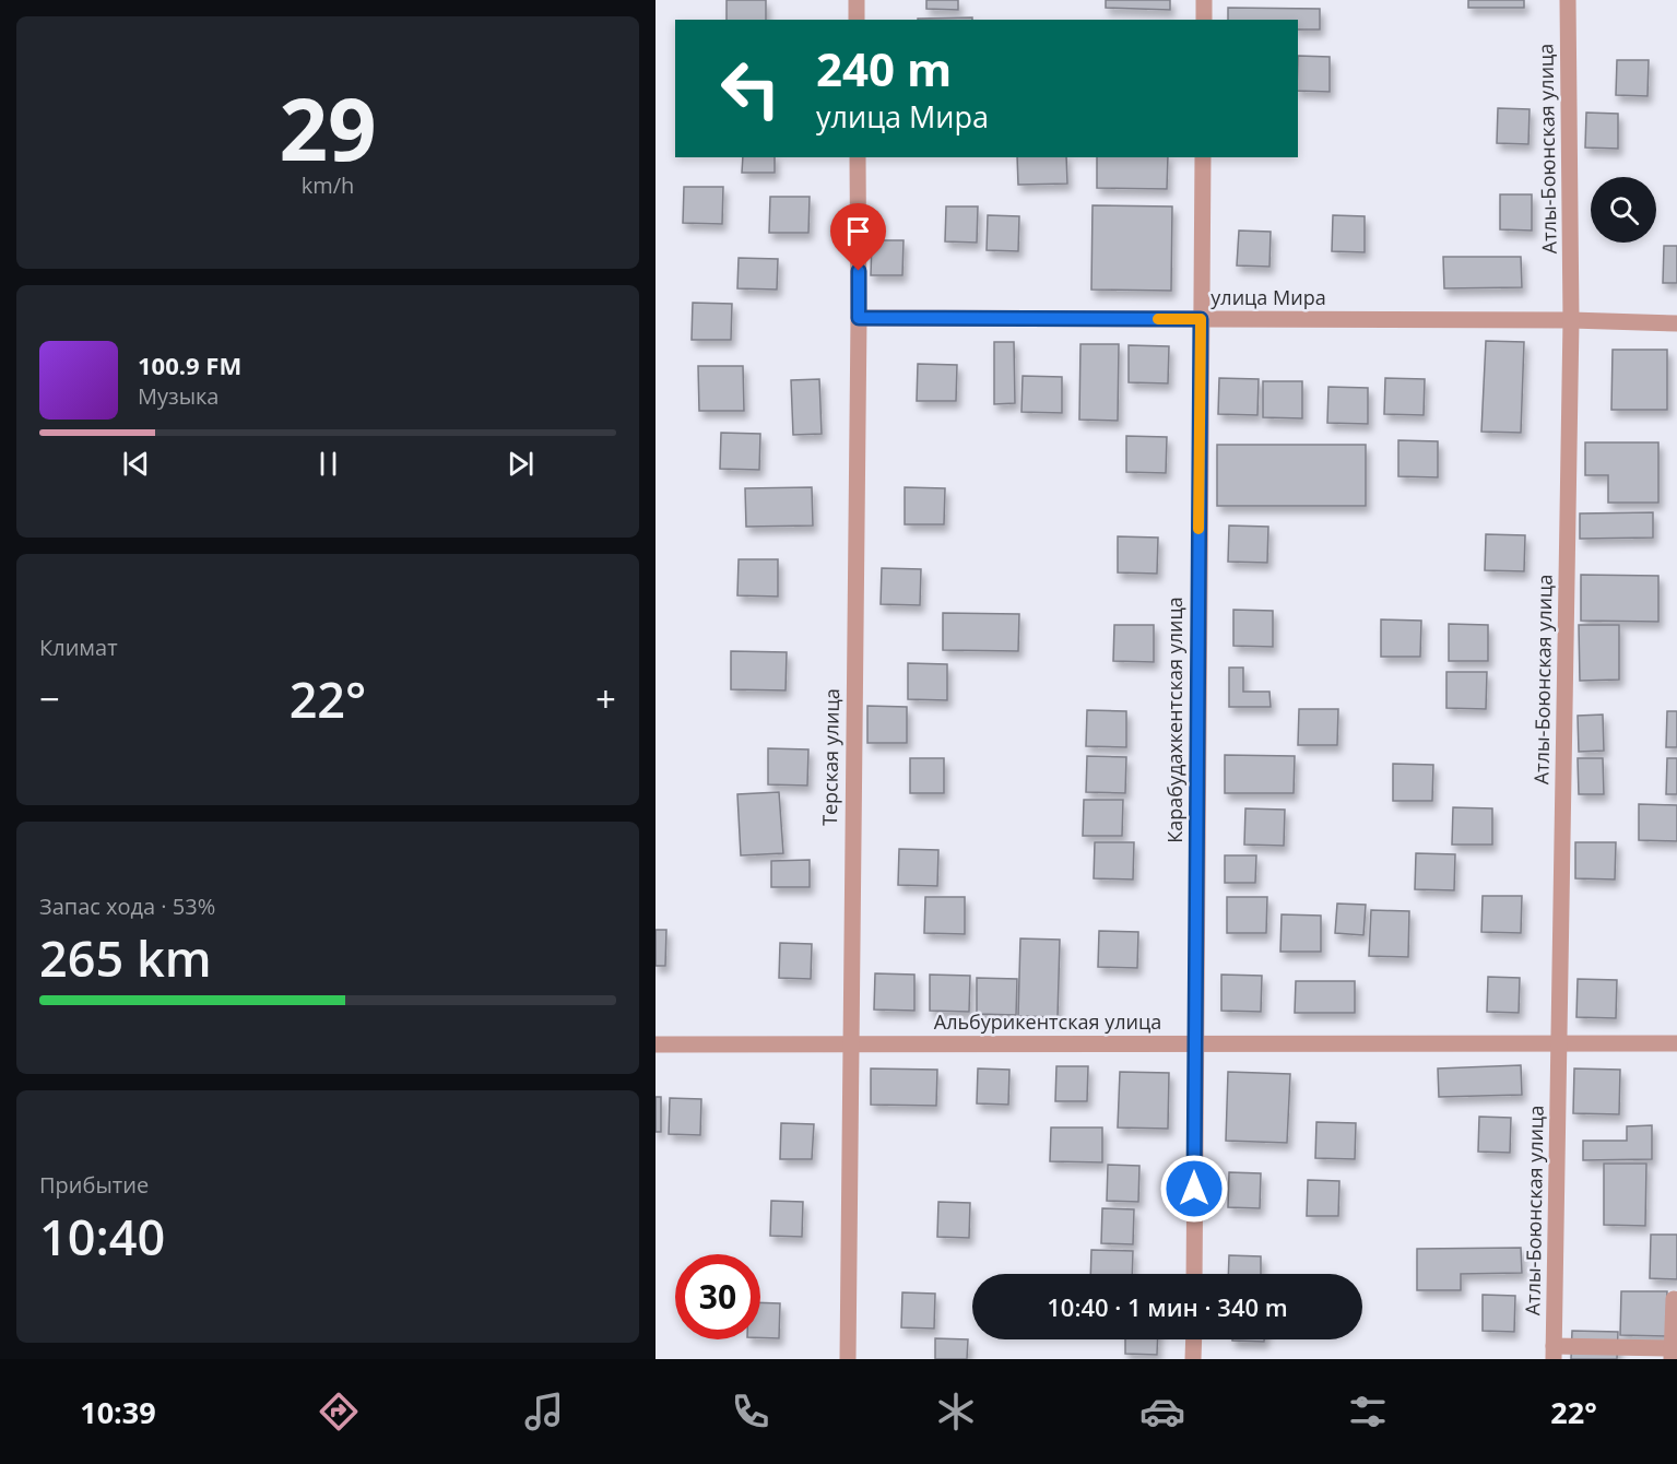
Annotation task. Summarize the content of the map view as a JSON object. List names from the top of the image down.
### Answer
{
  "streets": {
    "street": [
      "Атлы-Боюнская улица",
      "улица Мира",
      "Карабудахкентская улица",
      "Терская улица",
      "Альбурикентская улица"
    ]
  },
  "crossings": [
    ["Атлы-Боюнская улица", "улица Мира"],
    ["Атлы-Боюнская улица", "Альбурикентская улица"],
    ["улица Мира", "Карабудахкентская улица"],
    ["улица Мира", "Терская улица"],
    ["Карабудахкентская улица", "Альбурикентская улица"],
    ["Терская улица", "Альбурикентская улица"]
  ],
  "page": {
    "tile": [
      ["29", "km/h"],
      "Климат",
      ["Запас хода · 53%", "265 km"],
      ["Прибытие", "10:40"]
    ],
    "turn": ["240 m", "улица Мира"],
    "song": ["100.9 FM", "Музыка"],
    "heat": ["−", "22°", "+"],
    "limit": "30",
    "trip": "10:40 · 1 мин · 340 m",
    "tabs": ["10:39", "22°"]
  }
}
